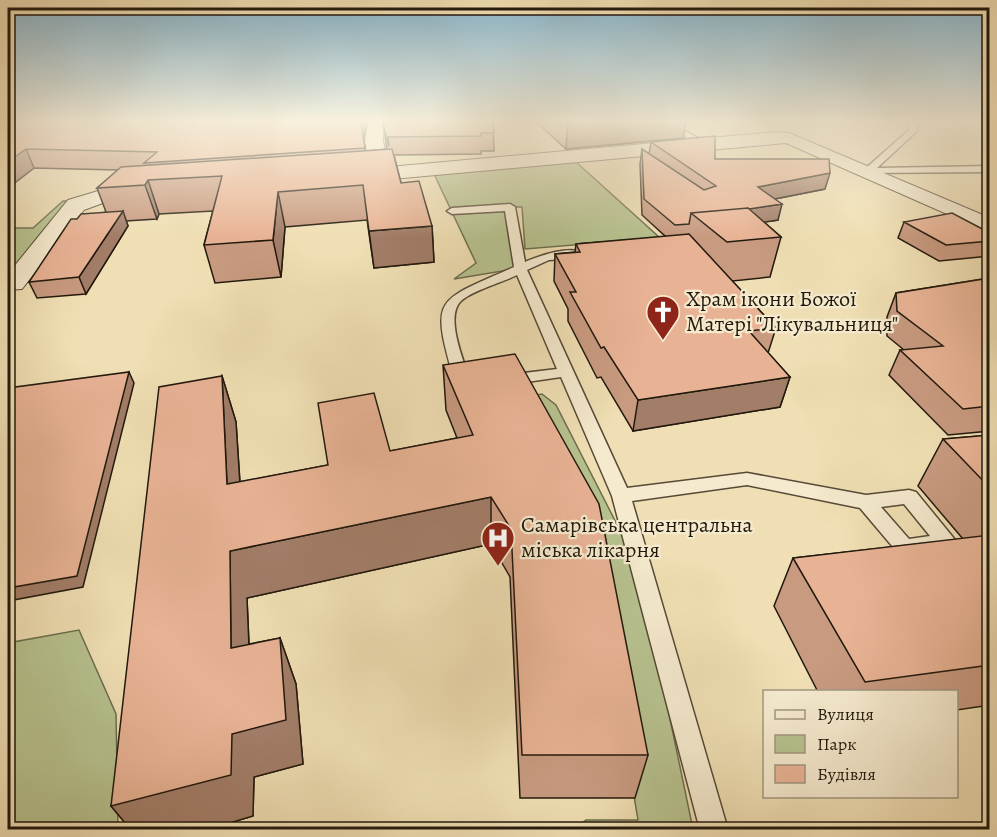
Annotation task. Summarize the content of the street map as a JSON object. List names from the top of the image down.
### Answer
{
  "places": {
    "church": ["Храм ікони Божої Матері \"Лікувальниця\""],
    "hospital": ["Самарівська центральна міська лікарня"]
  },
  "legend": ["Вулиця", "Парк", "Будівля"]
}
